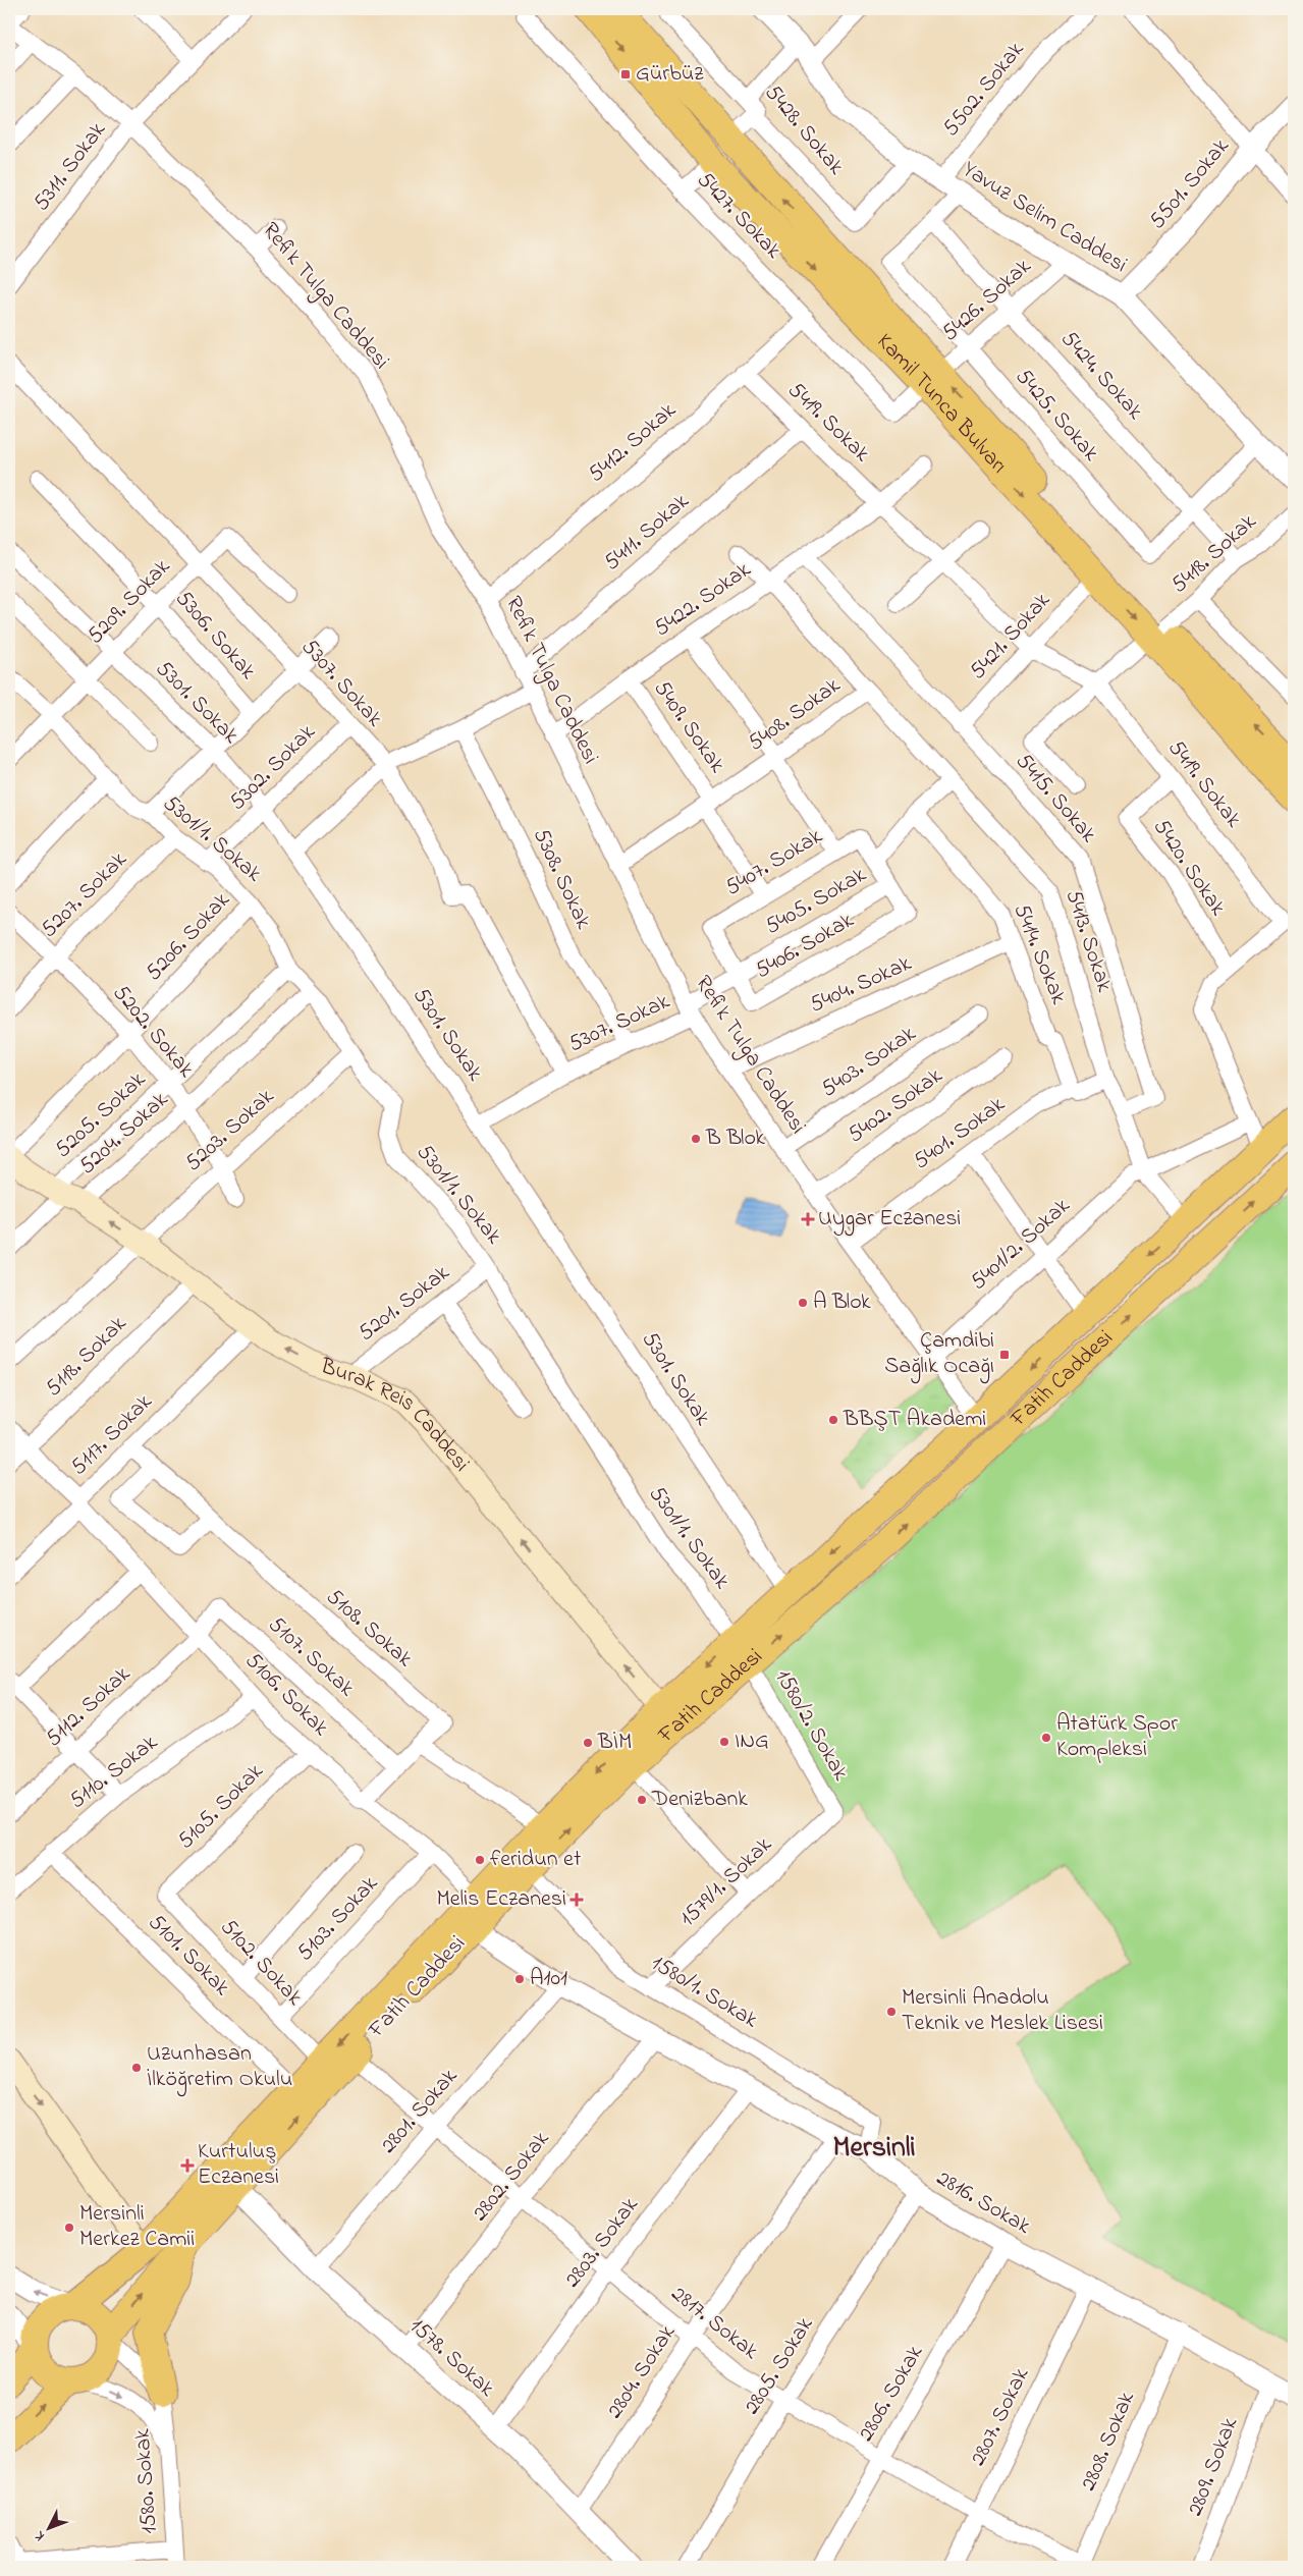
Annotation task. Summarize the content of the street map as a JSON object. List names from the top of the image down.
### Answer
{
  "streets": {
    "main road": ["Kamil Tunca Bulvarı", "Fatih Caddesi", "Burak Reis Caddesi"],
    "street": [
      "5502. Sokak",
      "5428. Sokak",
      "5311. Sokak",
      "5501. Sokak",
      "5427. Sokak",
      "Yavuz Selim Caddesi",
      "Refik Tulga Caddesi",
      "5426. Sokak",
      "5424. Sokak",
      "5425. Sokak",
      "5419. Sokak",
      "5412. Sokak",
      "5411. Sokak",
      "5418. Sokak",
      "5422. Sokak",
      "5209. Sokak",
      "5306. Sokak",
      "5421. Sokak",
      "5307. Sokak",
      "5301. Sokak",
      "5408. Sokak",
      "5409. Sokak",
      "5302. Sokak",
      "5415. Sokak",
      "5301/1. Sokak",
      "5407. Sokak",
      "5420. Sokak",
      "5308. Sokak",
      "5207. Sokak",
      "5405. Sokak",
      "5206. Sokak",
      "5413. Sokak",
      "5406. Sokak",
      "5414. Sokak",
      "5404. Sokak",
      "5202. Sokak",
      "5403. Sokak",
      "5402. Sokak",
      "5205. Sokak",
      "5203. Sokak",
      "5204. Sokak",
      "5401. Sokak",
      "5401/2. Sokak",
      "5201. Sokak",
      "5118. Sokak",
      "5117. Sokak",
      "5108. Sokak",
      "5107. Sokak",
      "5106. Sokak",
      "5112. Sokak",
      "1580/2. Sokak",
      "5110. Sokak",
      "5105. Sokak",
      "1579/1. Sokak",
      "5103. Sokak",
      "5101. Sokak",
      "5102. Sokak",
      "1580/1. Sokak",
      "2801. Sokak",
      "2802. Sokak",
      "2816. Sokak",
      "2803. Sokak",
      "2817. Sokak",
      "1578. Sokak",
      "2805. Sokak",
      "2804. Sokak",
      "2806. Sokak",
      "2807. Sokak",
      "2808. Sokak",
      "2809. Sokak",
      "1580. Sokak"
    ]
  },
  "crossings": [
    ["5502. Sokak", "Yavuz Selim Caddesi"],
    ["5428. Sokak", "Yavuz Selim Caddesi"],
    ["5311. Sokak", "Refik Tulga Caddesi"],
    ["5501. Sokak", "Yavuz Selim Caddesi"],
    ["5427. Sokak", "5426. Sokak"],
    ["5427. Sokak", "Kamil Tunca Bulvarı"],
    ["5427. Sokak", "5412. Sokak"],
    ["Yavuz Selim Caddesi", "5426. Sokak"],
    ["Yavuz Selim Caddesi", "5425. Sokak"],
    ["Refik Tulga Caddesi", "5412. Sokak"],
    ["Refik Tulga Caddesi", "5411. Sokak"],
    ["Refik Tulga Caddesi", "5422. Sokak"],
    ["Refik Tulga Caddesi", "5307. Sokak"],
    ["Refik Tulga Caddesi", "5408. Sokak"],
    ["Refik Tulga Caddesi", "5405. Sokak"],
    ["Refik Tulga Caddesi", "5404. Sokak"],
    ["Refik Tulga Caddesi", "5403. Sokak"],
    ["Refik Tulga Caddesi", "5402. Sokak"],
    ["Refik Tulga Caddesi", "5401. Sokak"],
    ["Refik Tulga Caddesi", "5401/2. Sokak"],
    ["5426. Sokak", "5424. Sokak"],
    ["5426. Sokak", "Kamil Tunca Bulvarı"],
    ["5426. Sokak", "5425. Sokak"],
    ["5424. Sokak", "5425. Sokak"],
    ["5424. Sokak", "5418. Sokak"],
    ["Kamil Tunca Bulvarı", "5418. Sokak"],
    ["Kamil Tunca Bulvarı", "5421. Sokak"],
    ["5419. Sokak", "5412. Sokak"],
    ["5419. Sokak", "5411. Sokak"],
    ["5419. Sokak", "5418. Sokak"],
    ["5419. Sokak", "5422. Sokak"],
    ["5419. Sokak", "5421. Sokak"],
    ["5419. Sokak", "5420. Sokak"],
    ["5419. Sokak", "5401/2. Sokak"],
    ["5422. Sokak", "5408. Sokak"],
    ["5422. Sokak", "5409. Sokak"],
    ["5422. Sokak", "5415. Sokak"],
    ["5209. Sokak", "5306. Sokak"],
    ["5209. Sokak", "5307. Sokak"],
    ["5209. Sokak", "5301. Sokak"],
    ["5209. Sokak", "5301/1. Sokak"],
    ["5421. Sokak", "5415. Sokak"],
    ["5307. Sokak", "5301. Sokak"],
    ["5307. Sokak", "5302. Sokak"],
    ["5307. Sokak", "5308. Sokak"],
    ["5307. Sokak", "5405. Sokak"],
    ["5301. Sokak", "5302. Sokak"],
    ["5408. Sokak", "5409. Sokak"],
    ["5408. Sokak", "5413. Sokak"],
    ["5409. Sokak", "5407. Sokak"],
    ["5302. Sokak", "5301/1. Sokak"],
    ["5415. Sokak", "5413. Sokak"],
    ["5301/1. Sokak", "5207. Sokak"],
    ["5301/1. Sokak", "5206. Sokak"],
    ["5301/1. Sokak", "5205. Sokak"],
    ["5301/1. Sokak", "5203. Sokak"],
    ["5301/1. Sokak", "5204. Sokak"],
    ["5301/1. Sokak", "5201. Sokak"],
    ["5407. Sokak", "5405. Sokak"],
    ["5407. Sokak", "5406. Sokak"],
    ["5207. Sokak", "5202. Sokak"],
    ["5405. Sokak", "5406. Sokak"],
    ["5206. Sokak", "5202. Sokak"],
    ["5206. Sokak", "Burak Reis Caddesi"],
    ["5413. Sokak", "5401. Sokak"],
    ["5413. Sokak", "5401/2. Sokak"],
    ["5414. Sokak", "5404. Sokak"],
    ["5414. Sokak", "5401. Sokak"],
    ["5202. Sokak", "5205. Sokak"],
    ["5202. Sokak", "5203. Sokak"],
    ["5202. Sokak", "5204. Sokak"],
    ["5205. Sokak", "5204. Sokak"],
    ["5205. Sokak", "Burak Reis Caddesi"],
    ["5203. Sokak", "Burak Reis Caddesi"],
    ["5204. Sokak", "Burak Reis Caddesi"],
    ["5201. Sokak", "Burak Reis Caddesi"],
    ["5118. Sokak", "Burak Reis Caddesi"],
    ["5118. Sokak", "5106. Sokak"],
    ["Fatih Caddesi", "5106. Sokak"],
    ["Fatih Caddesi", "1580/2. Sokak"],
    ["Fatih Caddesi", "5101. Sokak"],
    ["Fatih Caddesi", "5102. Sokak"],
    ["Fatih Caddesi", "1580/1. Sokak"],
    ["Fatih Caddesi", "2816. Sokak"],
    ["Fatih Caddesi", "2817. Sokak"],
    ["Fatih Caddesi", "1578. Sokak"],
    ["Burak Reis Caddesi", "5117. Sokak"],
    ["5117. Sokak", "5108. Sokak"],
    ["5117. Sokak", "5106. Sokak"],
    ["5107. Sokak", "5106. Sokak"],
    ["5107. Sokak", "5112. Sokak"],
    ["5106. Sokak", "5112. Sokak"],
    ["5106. Sokak", "5110. Sokak"],
    ["5106. Sokak", "5105. Sokak"],
    ["5106. Sokak", "5103. Sokak"],
    ["1580/2. Sokak", "1579/1. Sokak"],
    ["5110. Sokak", "5101. Sokak"],
    ["5105. Sokak", "5102. Sokak"],
    ["1579/1. Sokak", "1580/1. Sokak"],
    ["5103. Sokak", "5102. Sokak"],
    ["1580/1. Sokak", "2816. Sokak"],
    ["2801. Sokak", "2816. Sokak"],
    ["2801. Sokak", "2817. Sokak"],
    ["2801. Sokak", "1578. Sokak"],
    ["2802. Sokak", "2816. Sokak"],
    ["2802. Sokak", "2817. Sokak"],
    ["2802. Sokak", "1578. Sokak"],
    ["2816. Sokak", "2803. Sokak"],
    ["2816. Sokak", "2805. Sokak"],
    ["2816. Sokak", "2804. Sokak"],
    ["2816. Sokak", "2806. Sokak"],
    ["2816. Sokak", "2807. Sokak"],
    ["2816. Sokak", "2808. Sokak"],
    ["2816. Sokak", "2809. Sokak"],
    ["2803. Sokak", "2817. Sokak"],
    ["2803. Sokak", "1578. Sokak"],
    ["2817. Sokak", "2805. Sokak"],
    ["2817. Sokak", "2804. Sokak"],
    ["2817. Sokak", "2806. Sokak"],
    ["2817. Sokak", "2807. Sokak"],
    ["2817. Sokak", "2808. Sokak"],
    ["1578. Sokak", "2804. Sokak"]
  ],
  "one_way": ["Burak Reis Caddesi"],
  "districts": ["Mersinli"],
  "places": {
    "transit": ["Gürbüz", "Çamdibi Sağlık Ocağı"],
    "other": [
      "B Blok",
      "A Blok",
      "BBŞT Akademi",
      "Atatürk Spor Kompleksi",
      "ING",
      "BİM",
      "Denizbank",
      "feridun et",
      "A101",
      "Mersinli Anadolu Teknik ve Meslek Lisesi",
      "Uzunhasan İlköğretim Okulu",
      "Mersinli Merkez Camii"
    ],
    "health": ["Uygar Eczanesi", "Melis Eczanesi", "Kurtuluş Eczanesi"]
  },
  "north": "bottom left"
}
